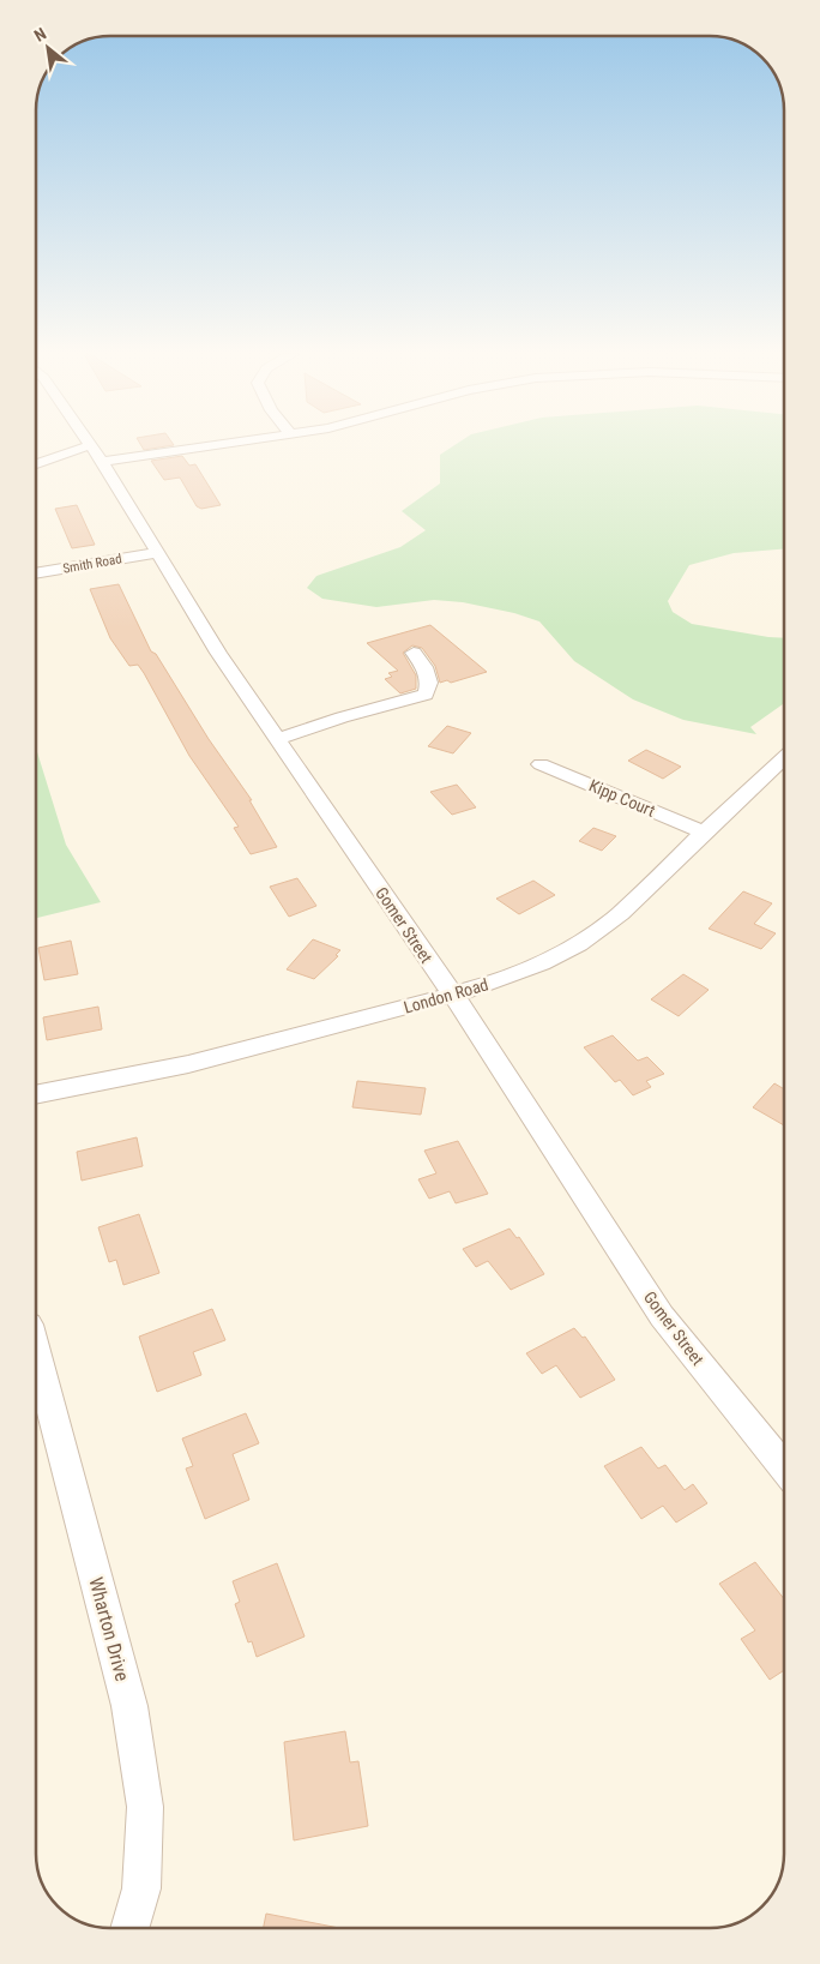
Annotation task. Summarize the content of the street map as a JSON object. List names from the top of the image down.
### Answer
{
  "streets": {
    "street": [
      "Smith Road",
      "Kipp Court",
      "Gomer Street",
      "London Road",
      "Wharton Drive"
    ]
  },
  "crossings": [
    ["Smith Road", "Gomer Street"],
    ["Kipp Court", "London Road"],
    ["Gomer Street", "London Road"]
  ],
  "north": "top left"
}
